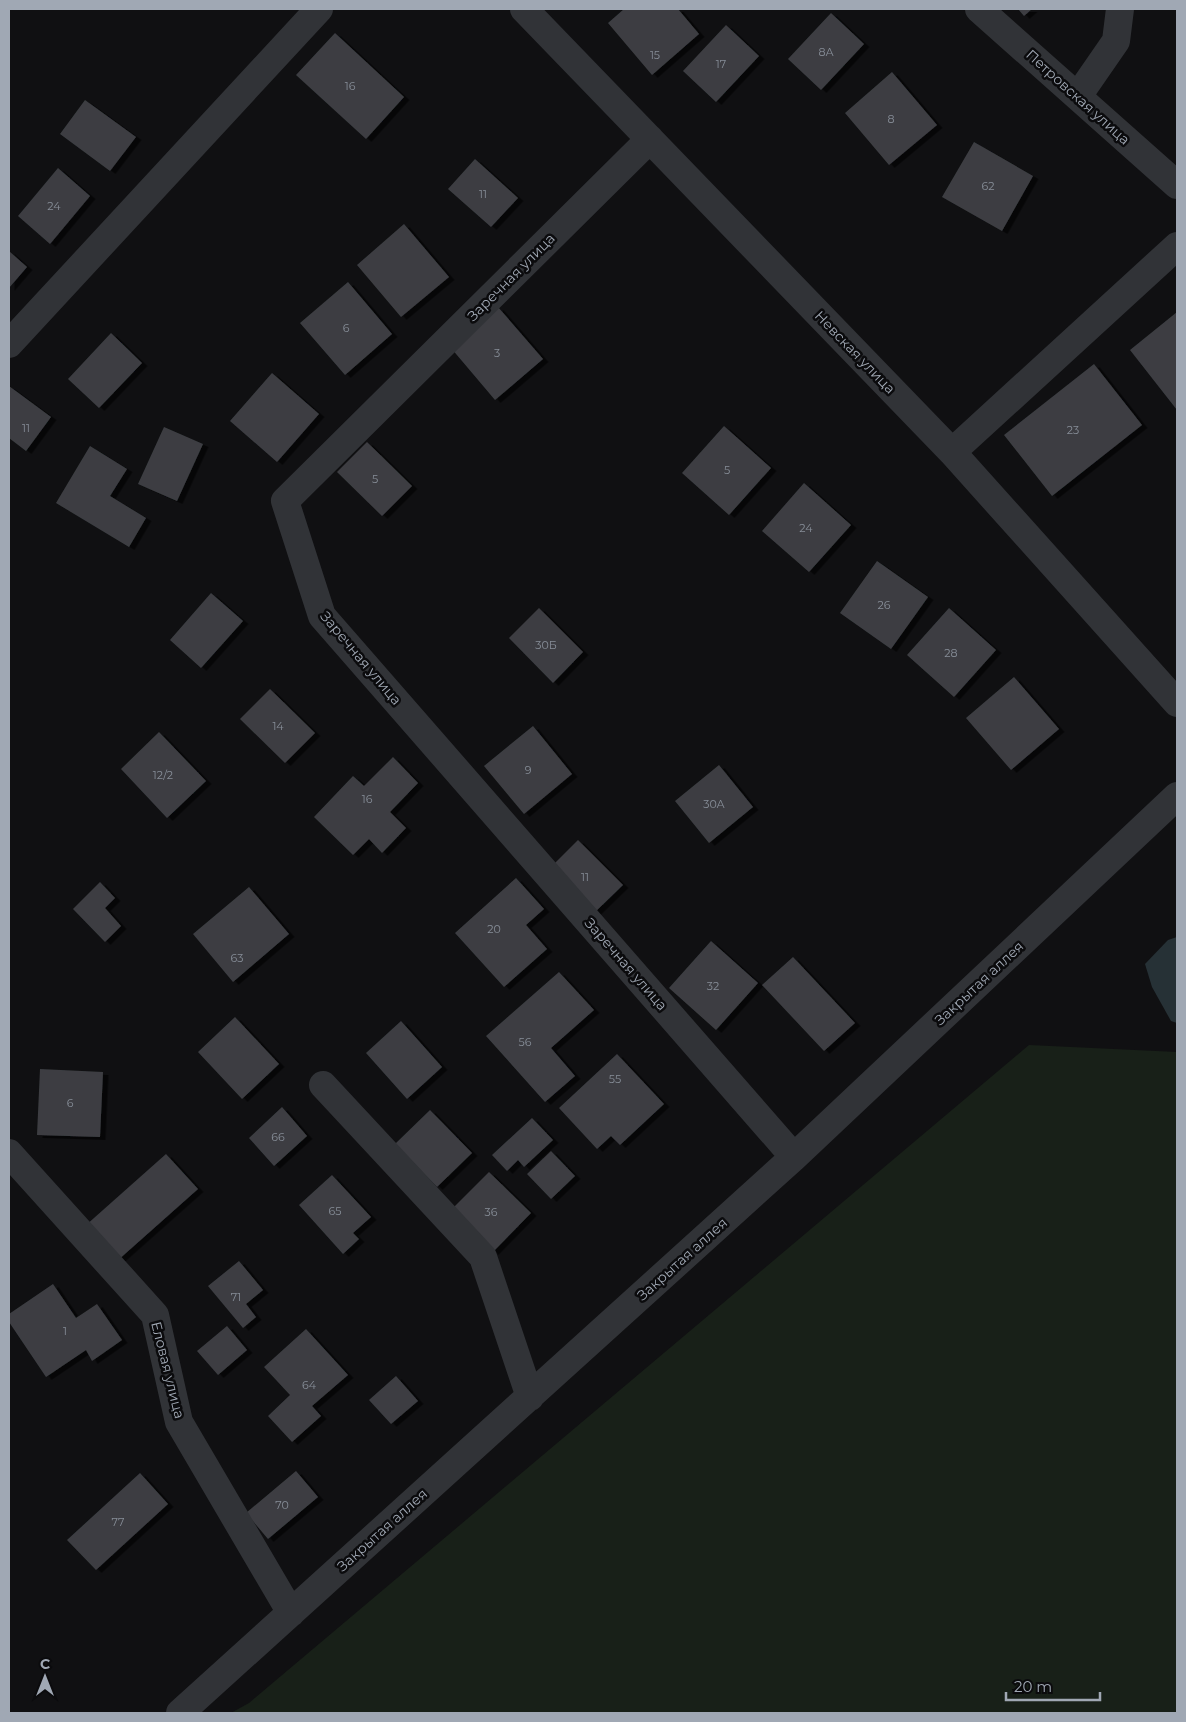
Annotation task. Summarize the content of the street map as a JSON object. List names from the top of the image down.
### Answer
{
  "streets": {
    "lane": [
      "Петровская улица",
      "Заречная улица",
      "Невская улица",
      "Закрытая аллея",
      "Еловая улица"
    ]
  },
  "crossings": [
    ["Заречная улица", "Невская улица"],
    ["Заречная улица", "Закрытая аллея"],
    ["Закрытая аллея", "Еловая улица"]
  ],
  "house_numbers": [
    "8А",
    "15",
    "17",
    "16",
    "8",
    "62",
    "11",
    "24",
    "6",
    "3",
    "11",
    "23",
    "5",
    "5",
    "24",
    "26",
    "30Б",
    "28",
    "14",
    "9",
    "12/2",
    "16",
    "30А",
    "11",
    "20",
    "63",
    "32",
    "56",
    "55",
    "6",
    "66",
    "65",
    "36",
    "71",
    "1",
    "64",
    "70",
    "77"
  ],
  "scale_bar": "20 m",
  "north": "top"
}
